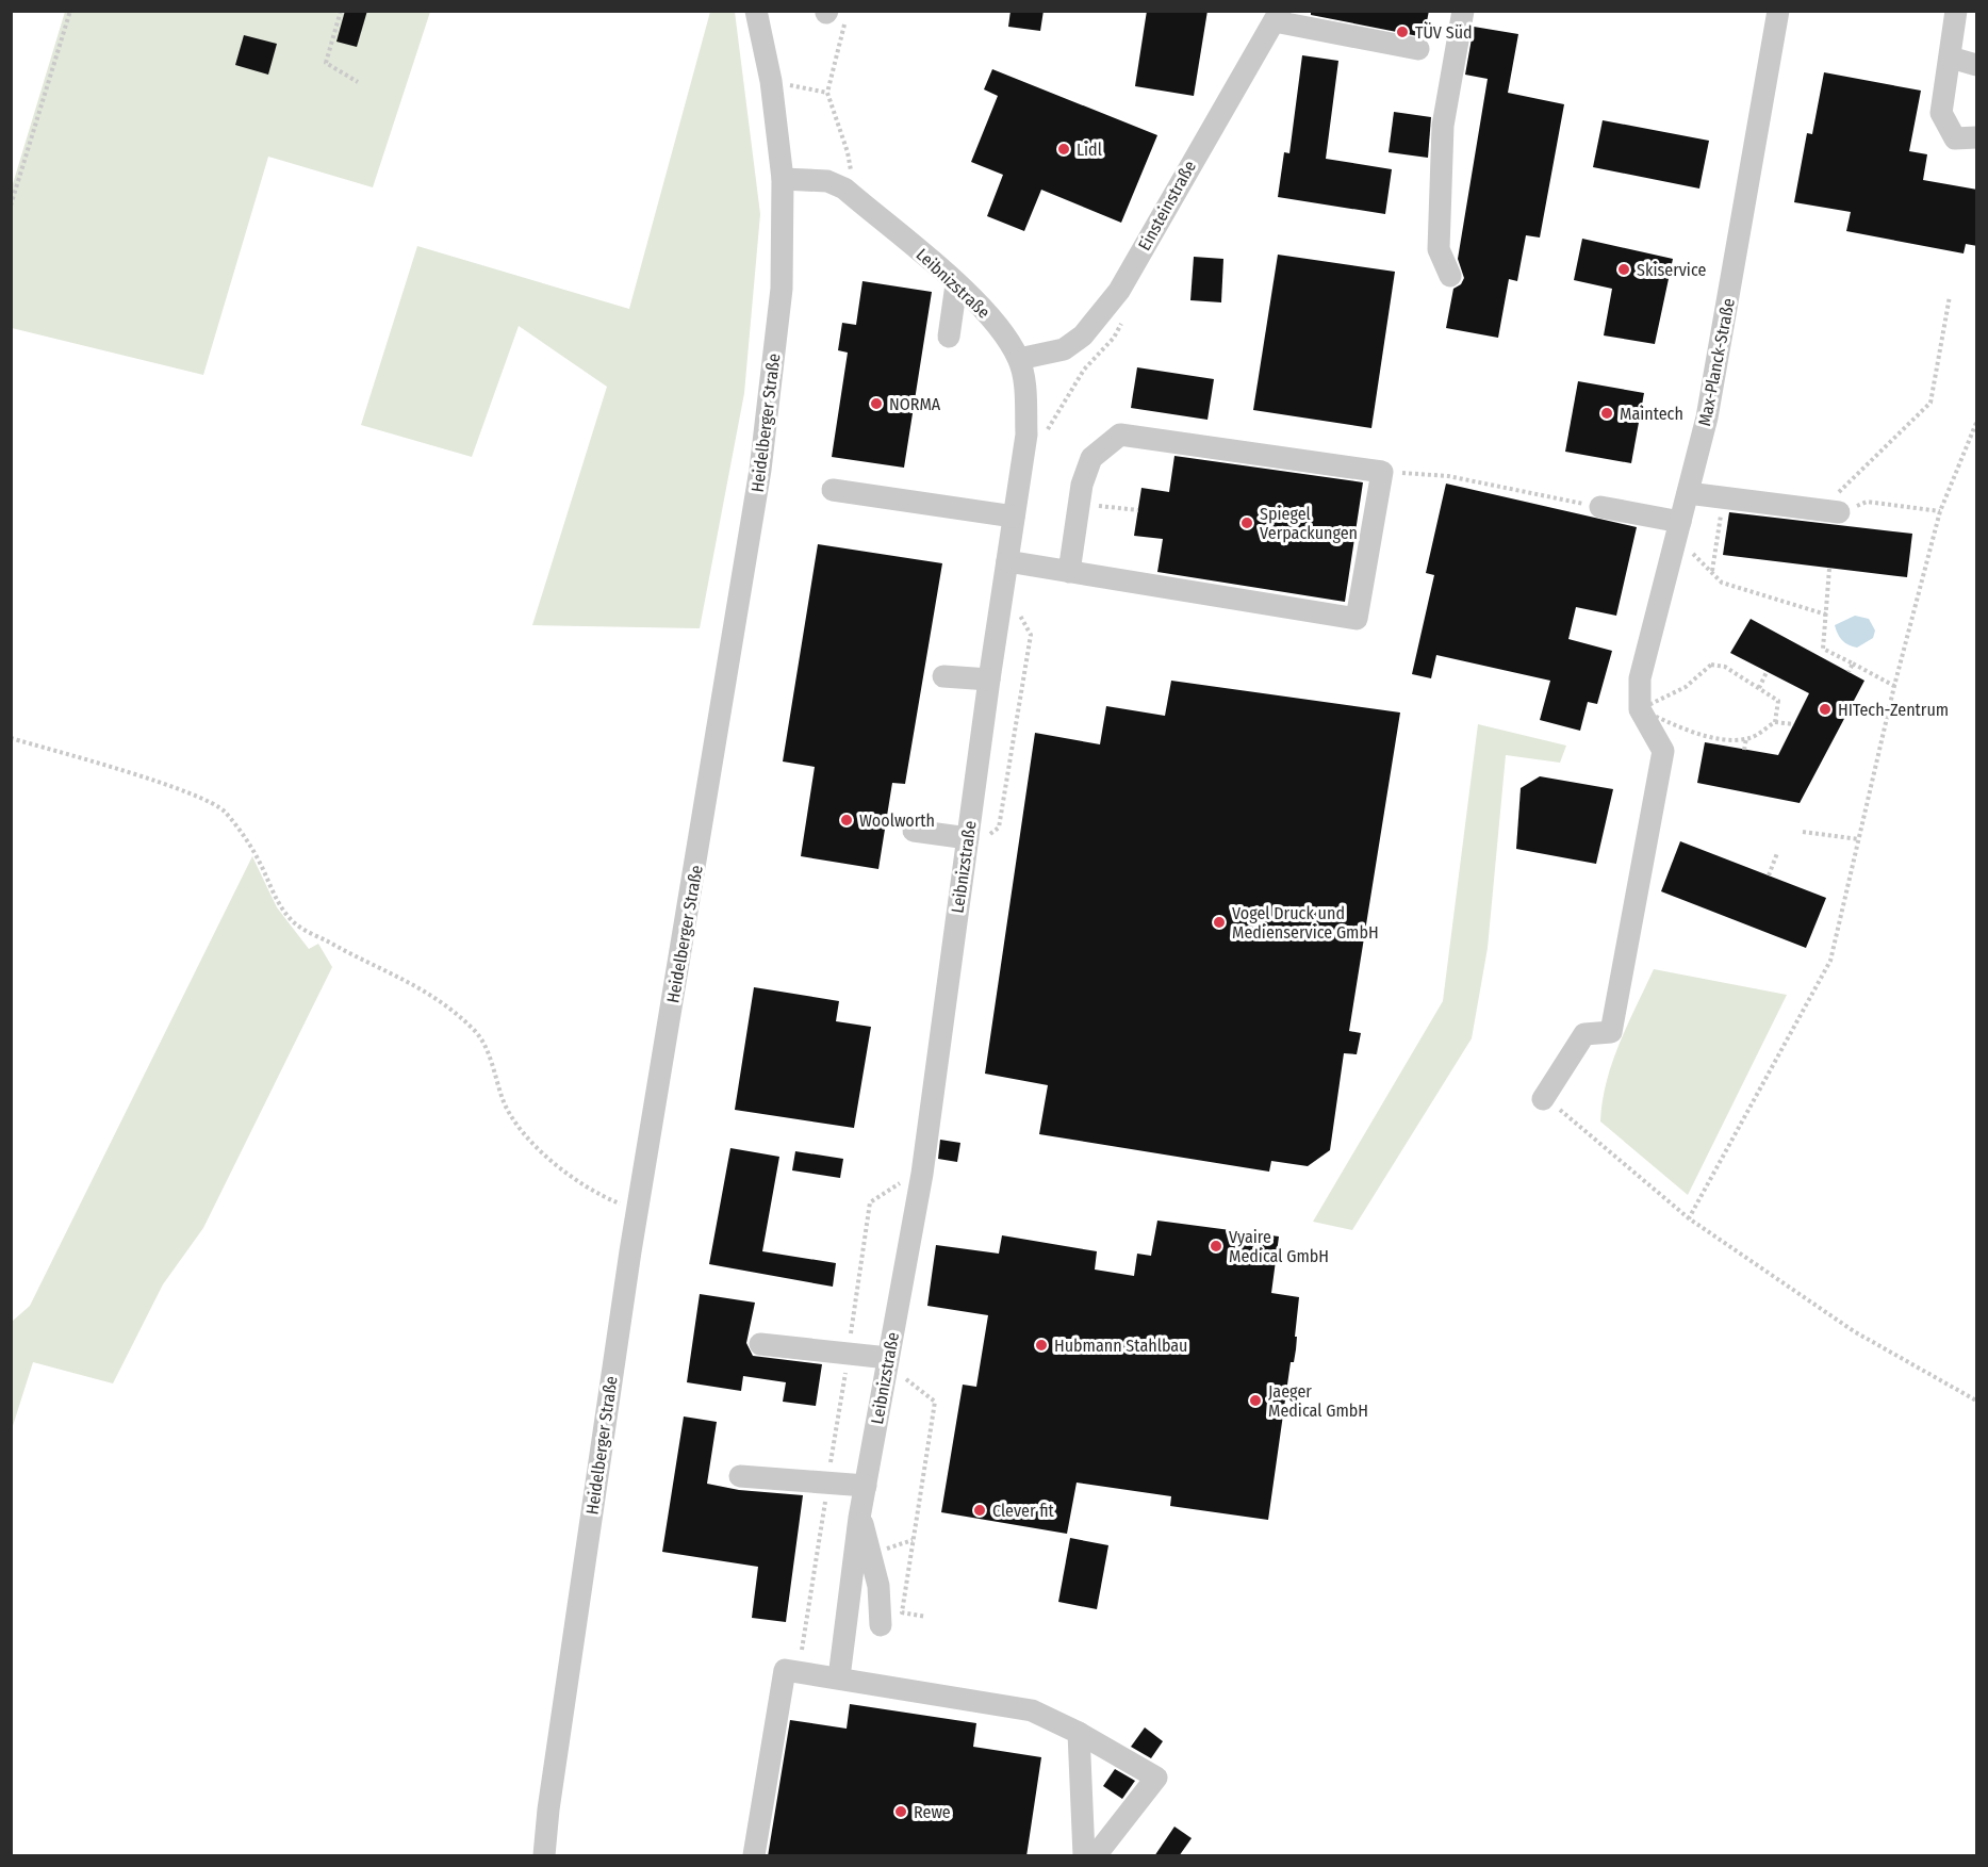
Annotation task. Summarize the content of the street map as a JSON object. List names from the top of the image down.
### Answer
{
  "streets": {
    "street": [
      "Einsteinstraße",
      "Leibnizstraße",
      "Max-Planck-Straße",
      "Heidelberger Straße"
    ]
  },
  "crossings": [
    ["Einsteinstraße", "Leibnizstraße"],
    ["Leibnizstraße", "Heidelberger Straße"]
  ],
  "places": [
    "TÜV Süd",
    "Lidl",
    "Skiservice",
    "NORMA",
    "Maintech",
    "Spiegel Verpackungen",
    "HITech-Zentrum",
    "Woolworth",
    "Vogel Druck und Medienservice GmbH",
    "Vyaire Medical GmbH",
    "Hubmann Stahlbau",
    "Jaeger Medical GmbH",
    "Clever fit",
    "Rewe"
  ]
}
